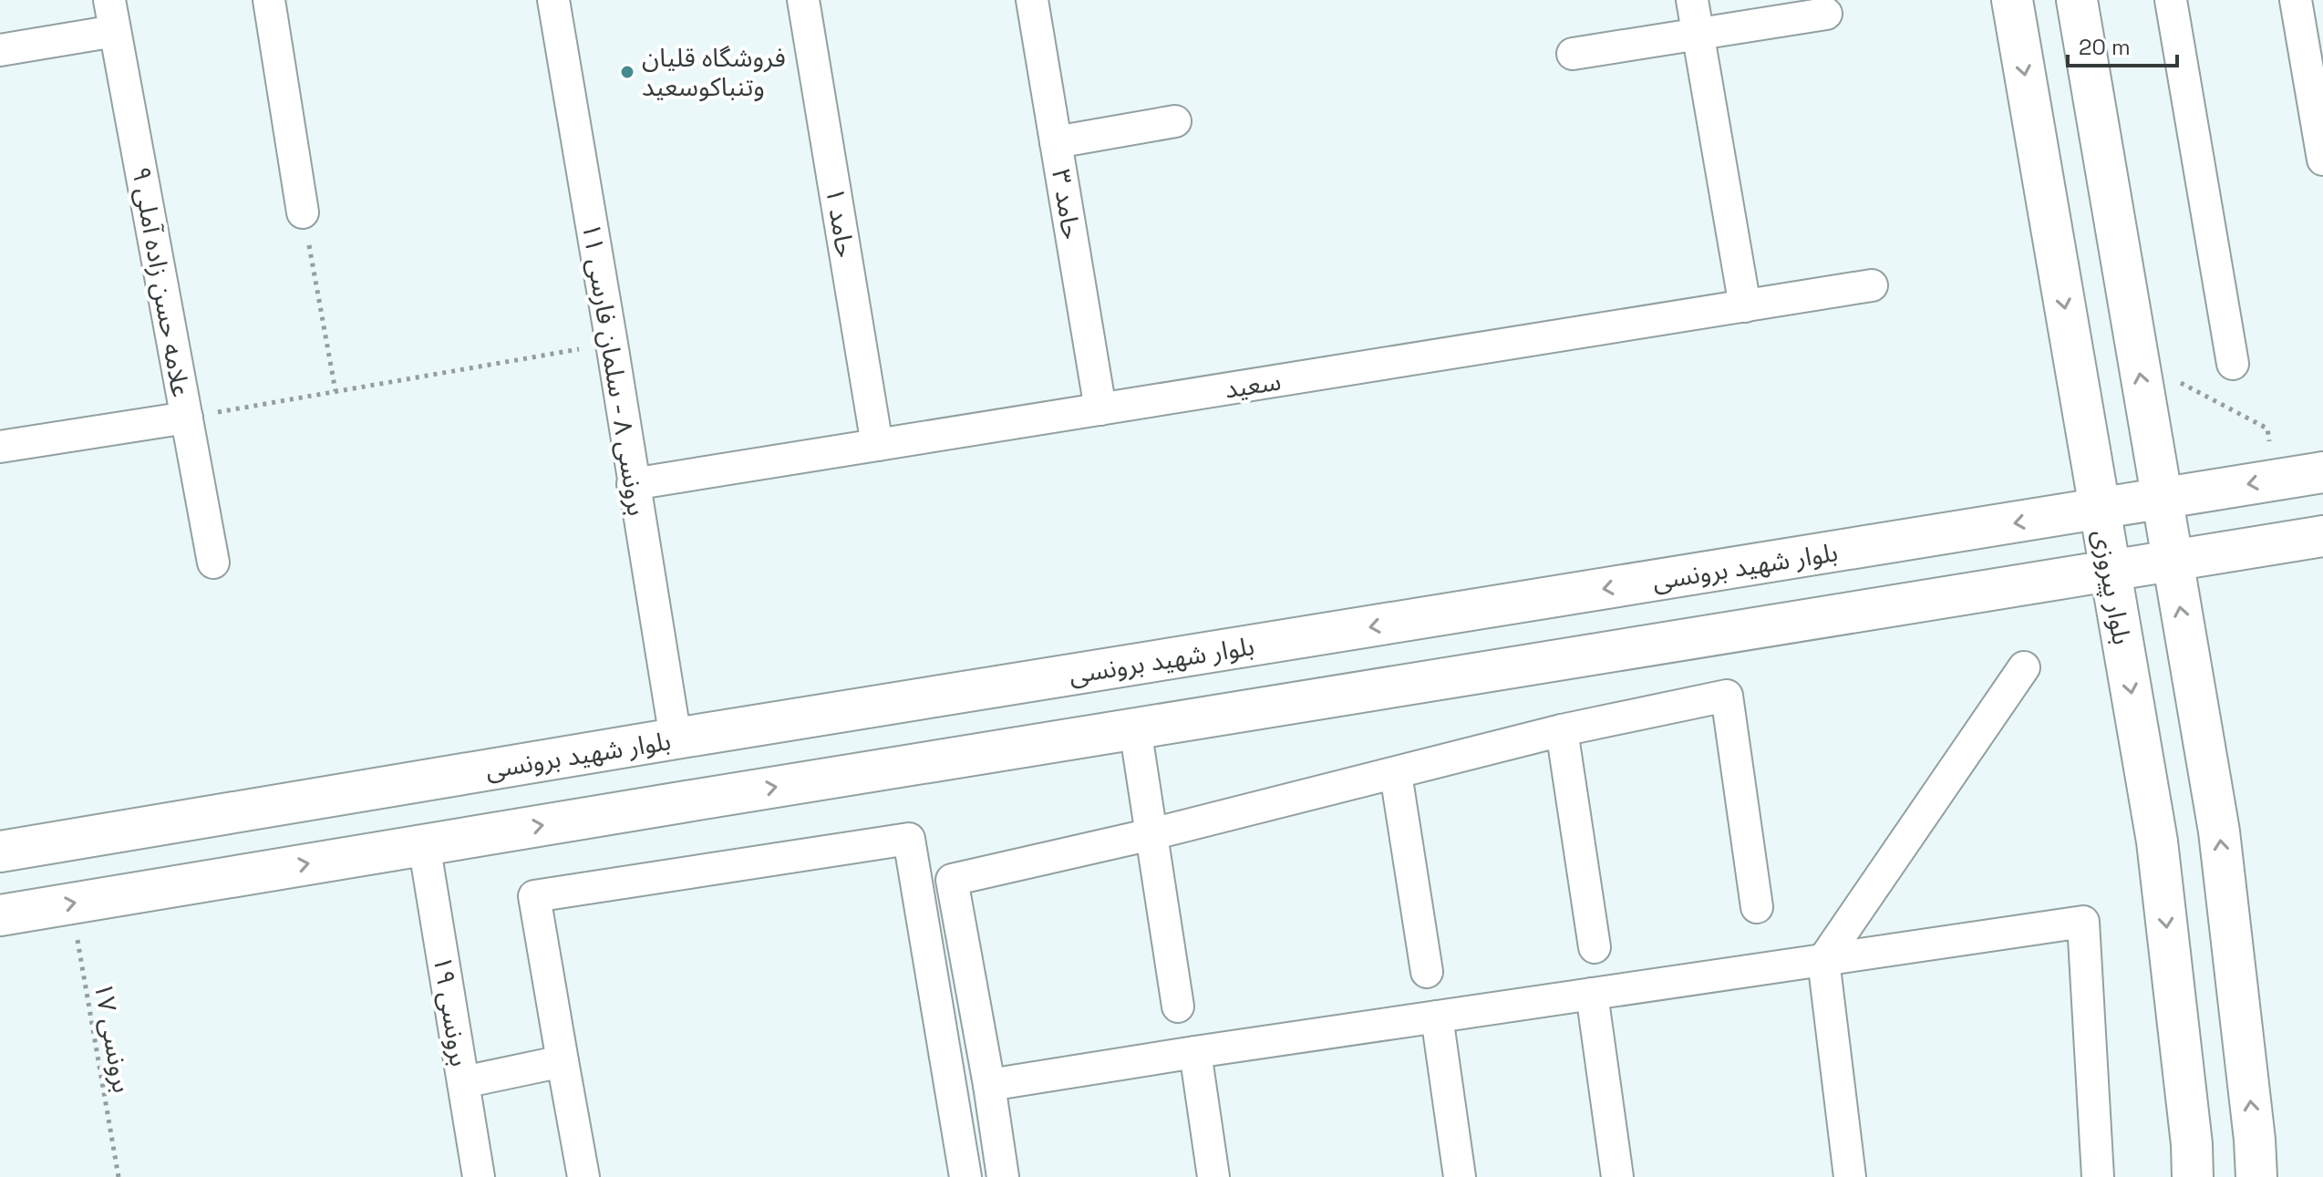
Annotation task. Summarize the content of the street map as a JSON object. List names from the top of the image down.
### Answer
{
  "streets": {
    "street": [
      "حامد ۳",
      "حامد ۱",
      "علامه حسن زاده آملی ۹",
      "برونسی ۸ - سلمان فارسی ۱۱",
      "سعید",
      "بلوار شهید برونسی",
      "بلوار پیروزی",
      "برونسی ۱۹"
    ],
    "path": ["برونسی ۱۷"]
  },
  "crossings": [
    ["حامد ۳", "سعید"],
    ["حامد ۱", "سعید"],
    ["برونسی ۸ - سلمان فارسی ۱۱", "سعید"],
    ["برونسی ۸ - سلمان فارسی ۱۱", "بلوار شهید برونسی"],
    ["بلوار شهید برونسی", "بلوار پیروزی"]
  ],
  "places": ["فروشگاه قلیان وتنباکوسعید"],
  "scale_bar": "20 m"
}
